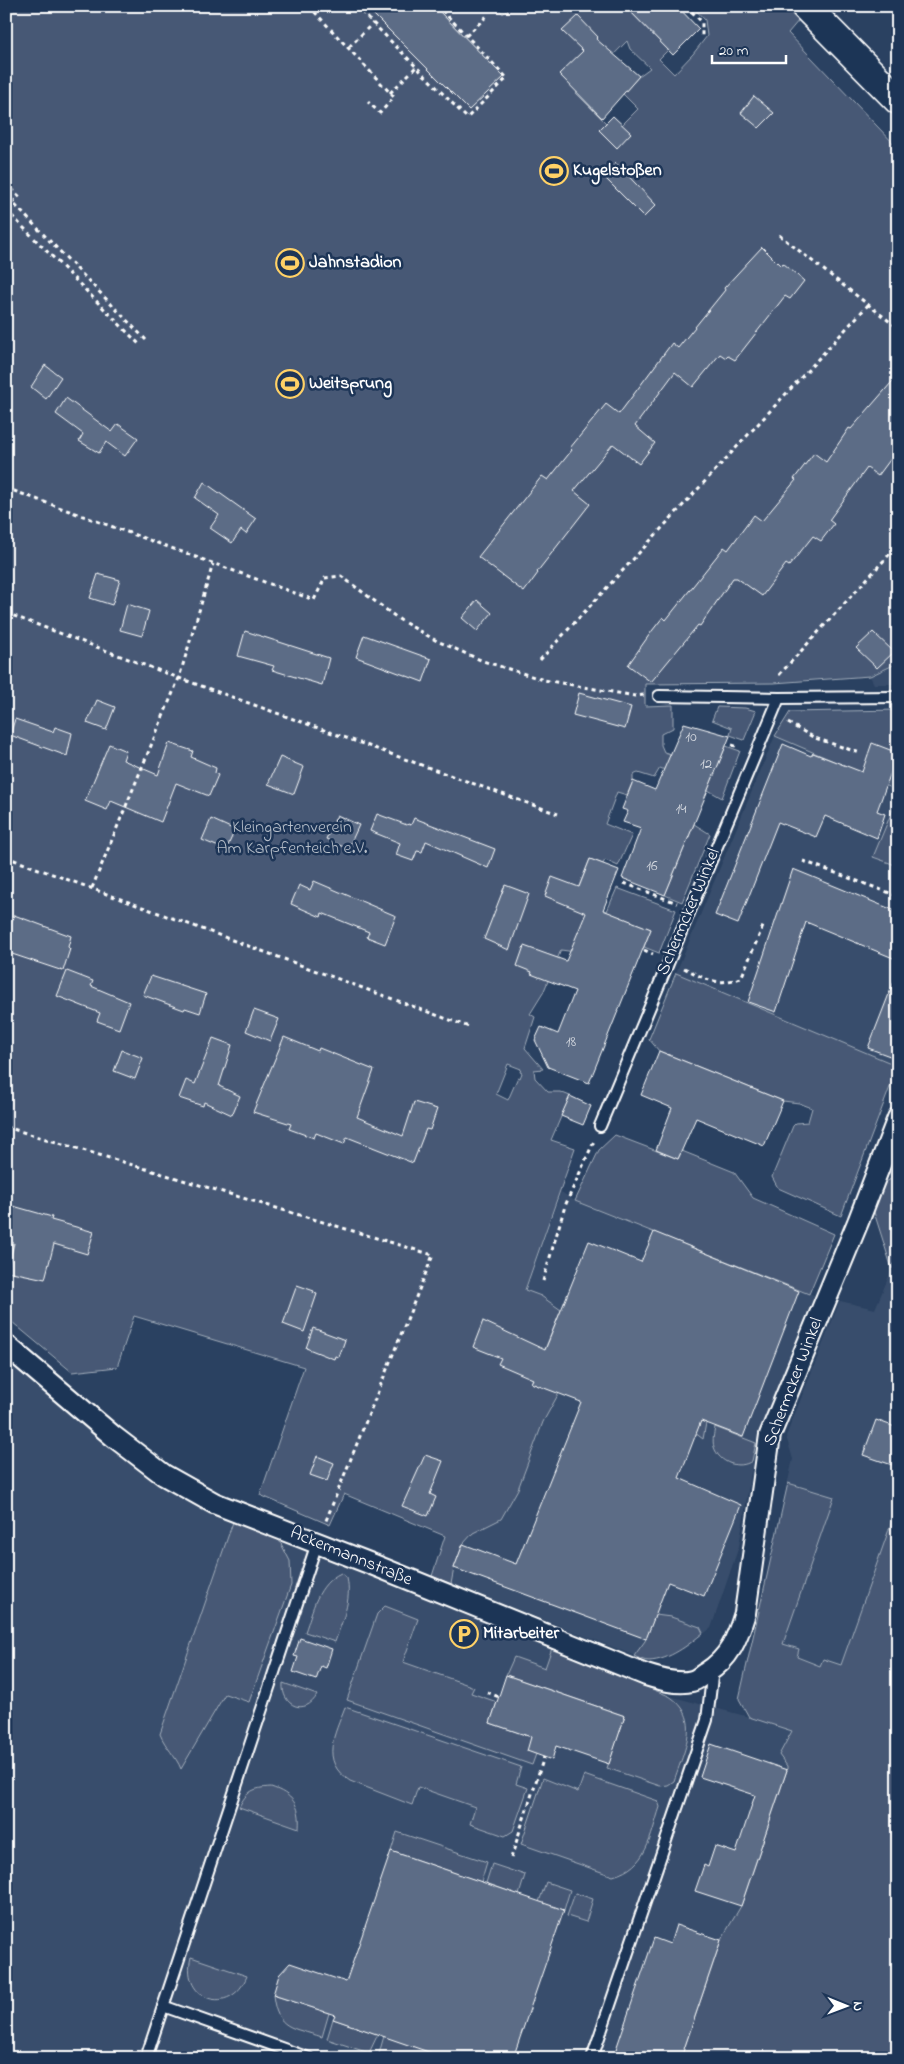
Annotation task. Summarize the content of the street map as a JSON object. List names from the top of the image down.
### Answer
{
  "streets": {
    "street": ["Schermcker Winkel", "Ackermannstraße"]
  },
  "crossings": [
    ["Schermcker Winkel", "Ackermannstraße"]
  ],
  "parks": ["Kleingartenverein Am Karpfenteich e.V."],
  "places": {
    "sports": ["Kugelstoßen", "Jahnstadion", "Weitsprung"],
    "parking": ["Mitarbeiter"]
  },
  "house_numbers": [
    "10",
    "12",
    "14",
    "16",
    "18"
  ],
  "scale_bar": "20 m",
  "north": "right"
}
